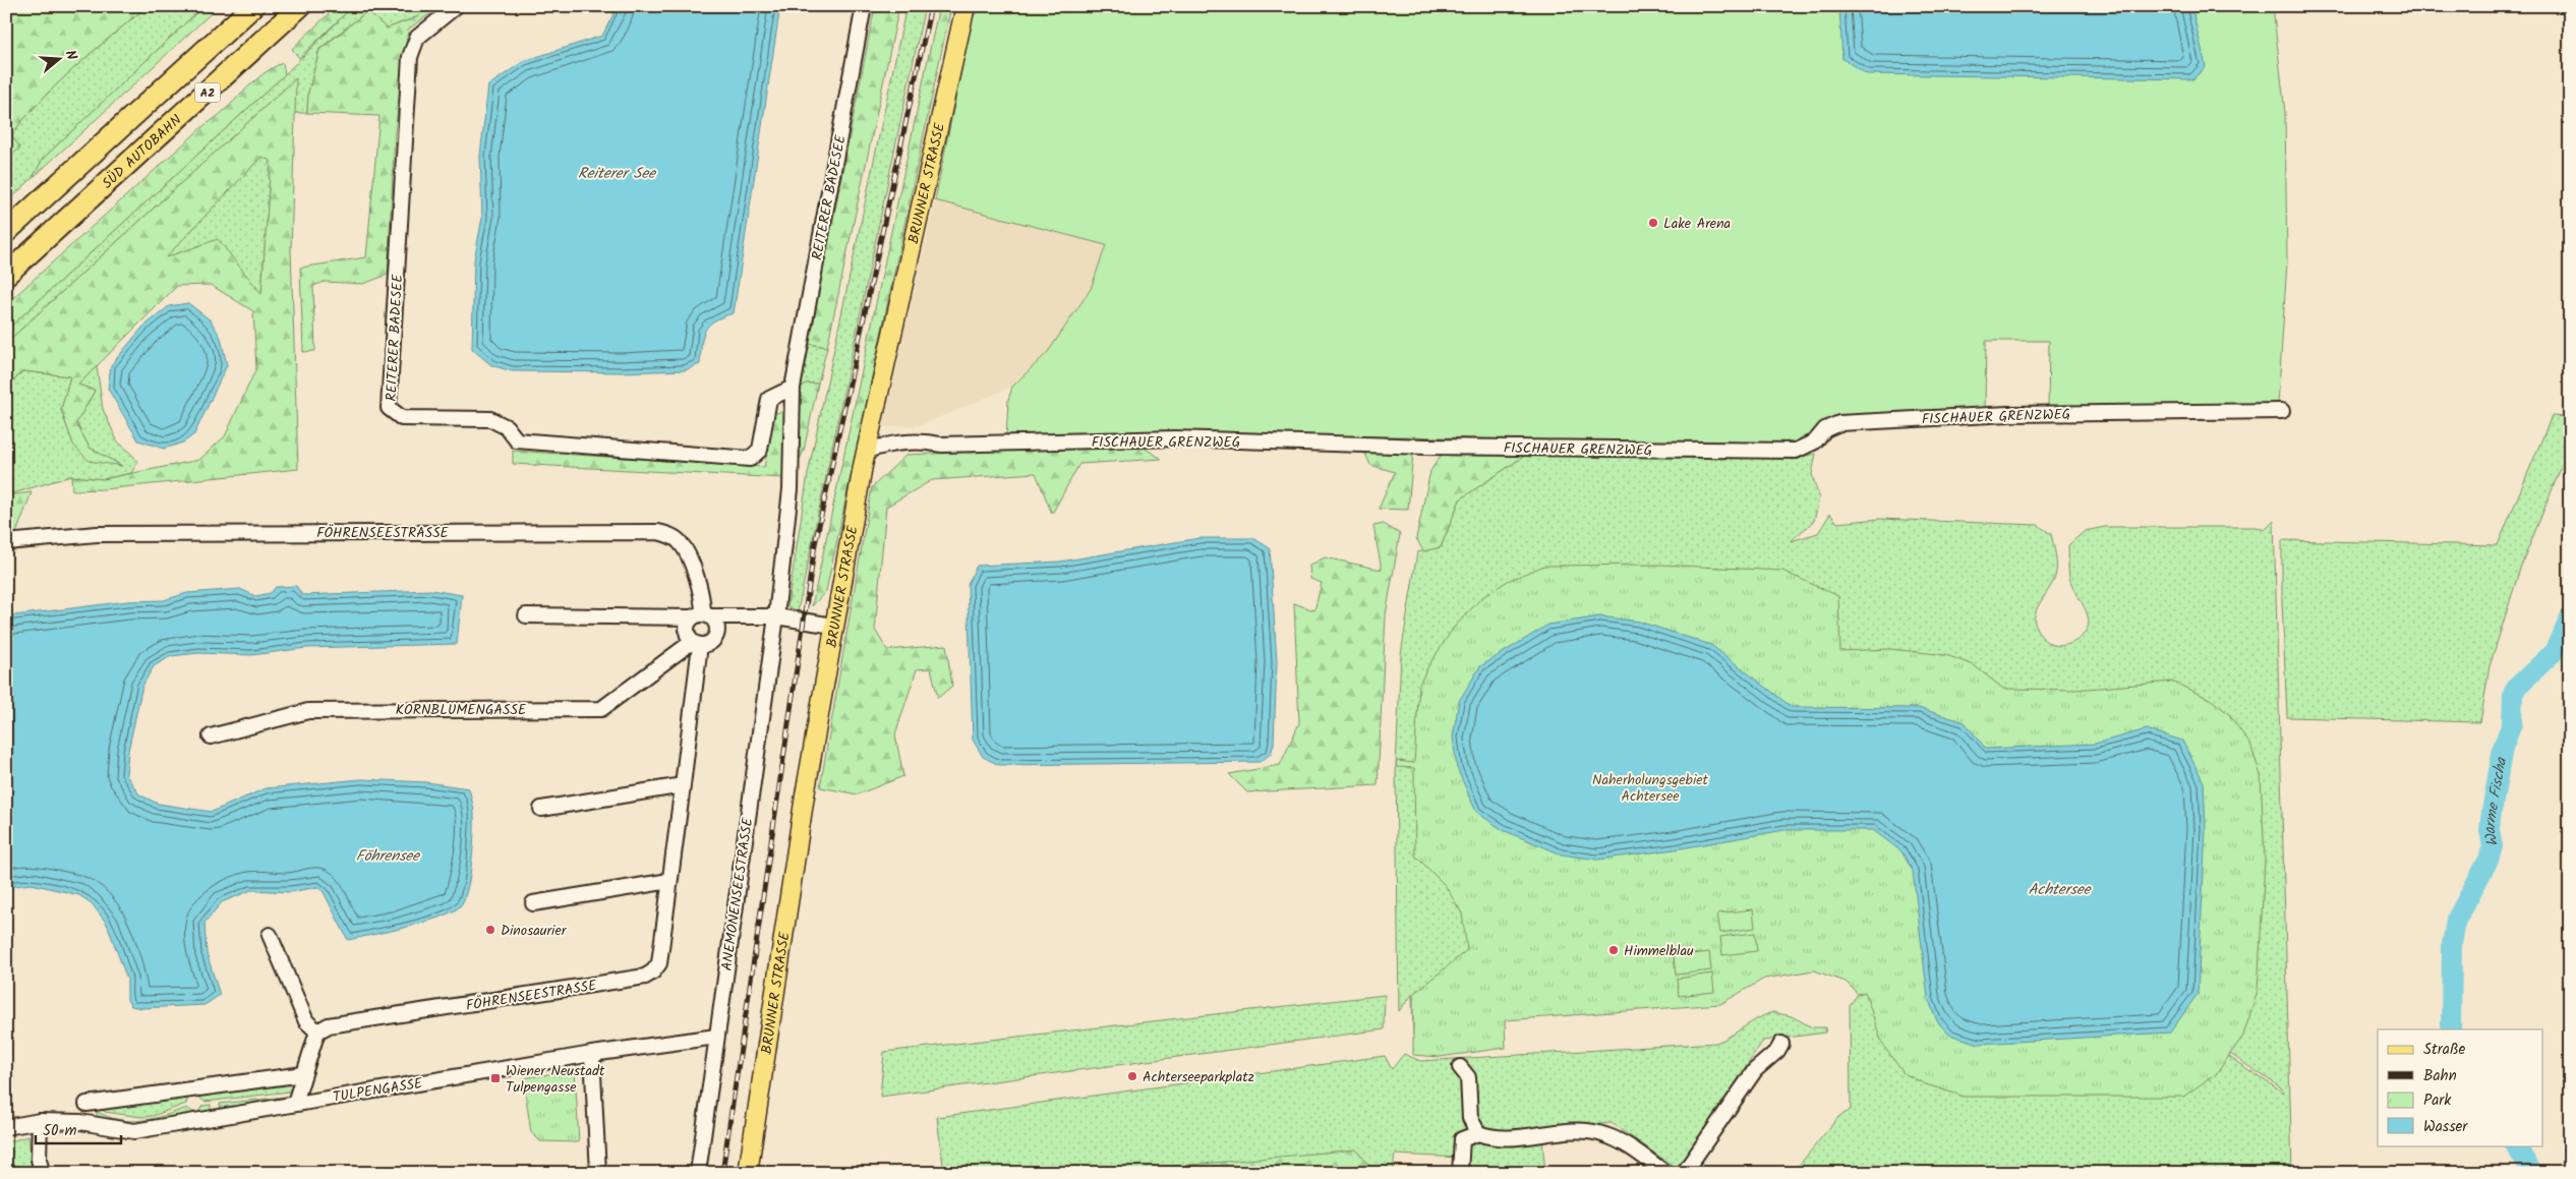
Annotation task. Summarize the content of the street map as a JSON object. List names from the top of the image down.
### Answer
{
  "streets": {
    "highway": ["A2", "SÜD AUTOBAHN"],
    "main road": ["BRUNNER STRASSE"],
    "street": [
      "REITERER BADESEE",
      "FISCHAUER GRENZWEG",
      "FÖHRENSEESTRASSE",
      "KORNBLUMENGASSE",
      "ANEMONENSEESTRASSE",
      "TULPENGASSE"
    ]
  },
  "crossings": [
    ["BRUNNER STRASSE", "FISCHAUER GRENZWEG"],
    ["REITERER BADESEE", "ANEMONENSEESTRASSE"],
    ["FÖHRENSEESTRASSE", "KORNBLUMENGASSE"],
    ["ANEMONENSEESTRASSE", "TULPENGASSE"]
  ],
  "water": [
    "Reiterer See",
    "Warme Fischa",
    "Föhrensee",
    "Achtersee"
  ],
  "parks": ["Naherholungsgebiet Achtersee"],
  "places": {
    "other": [
      "Lake Arena",
      "Dinosaurier",
      "Himmelblau",
      "Achterseeparkplatz"
    ],
    "transit": ["Wiener Neustadt Tulpengasse"]
  },
  "legend": [
    "Straße",
    "Bahn",
    "Park",
    "Wasser"
  ],
  "scale_bar": "50 m",
  "north": "right"
}
